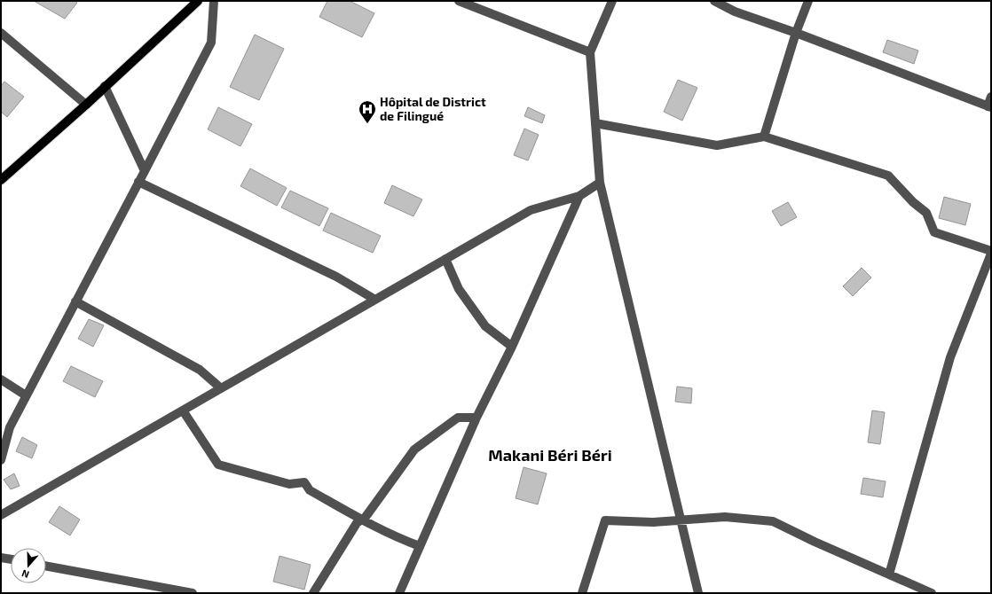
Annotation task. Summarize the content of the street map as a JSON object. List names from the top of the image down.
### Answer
{
  "districts": ["Makani Béri Béri"],
  "places": {
    "hospital": ["Hôpital de District de Filingué"]
  },
  "north": "bottom"
}
